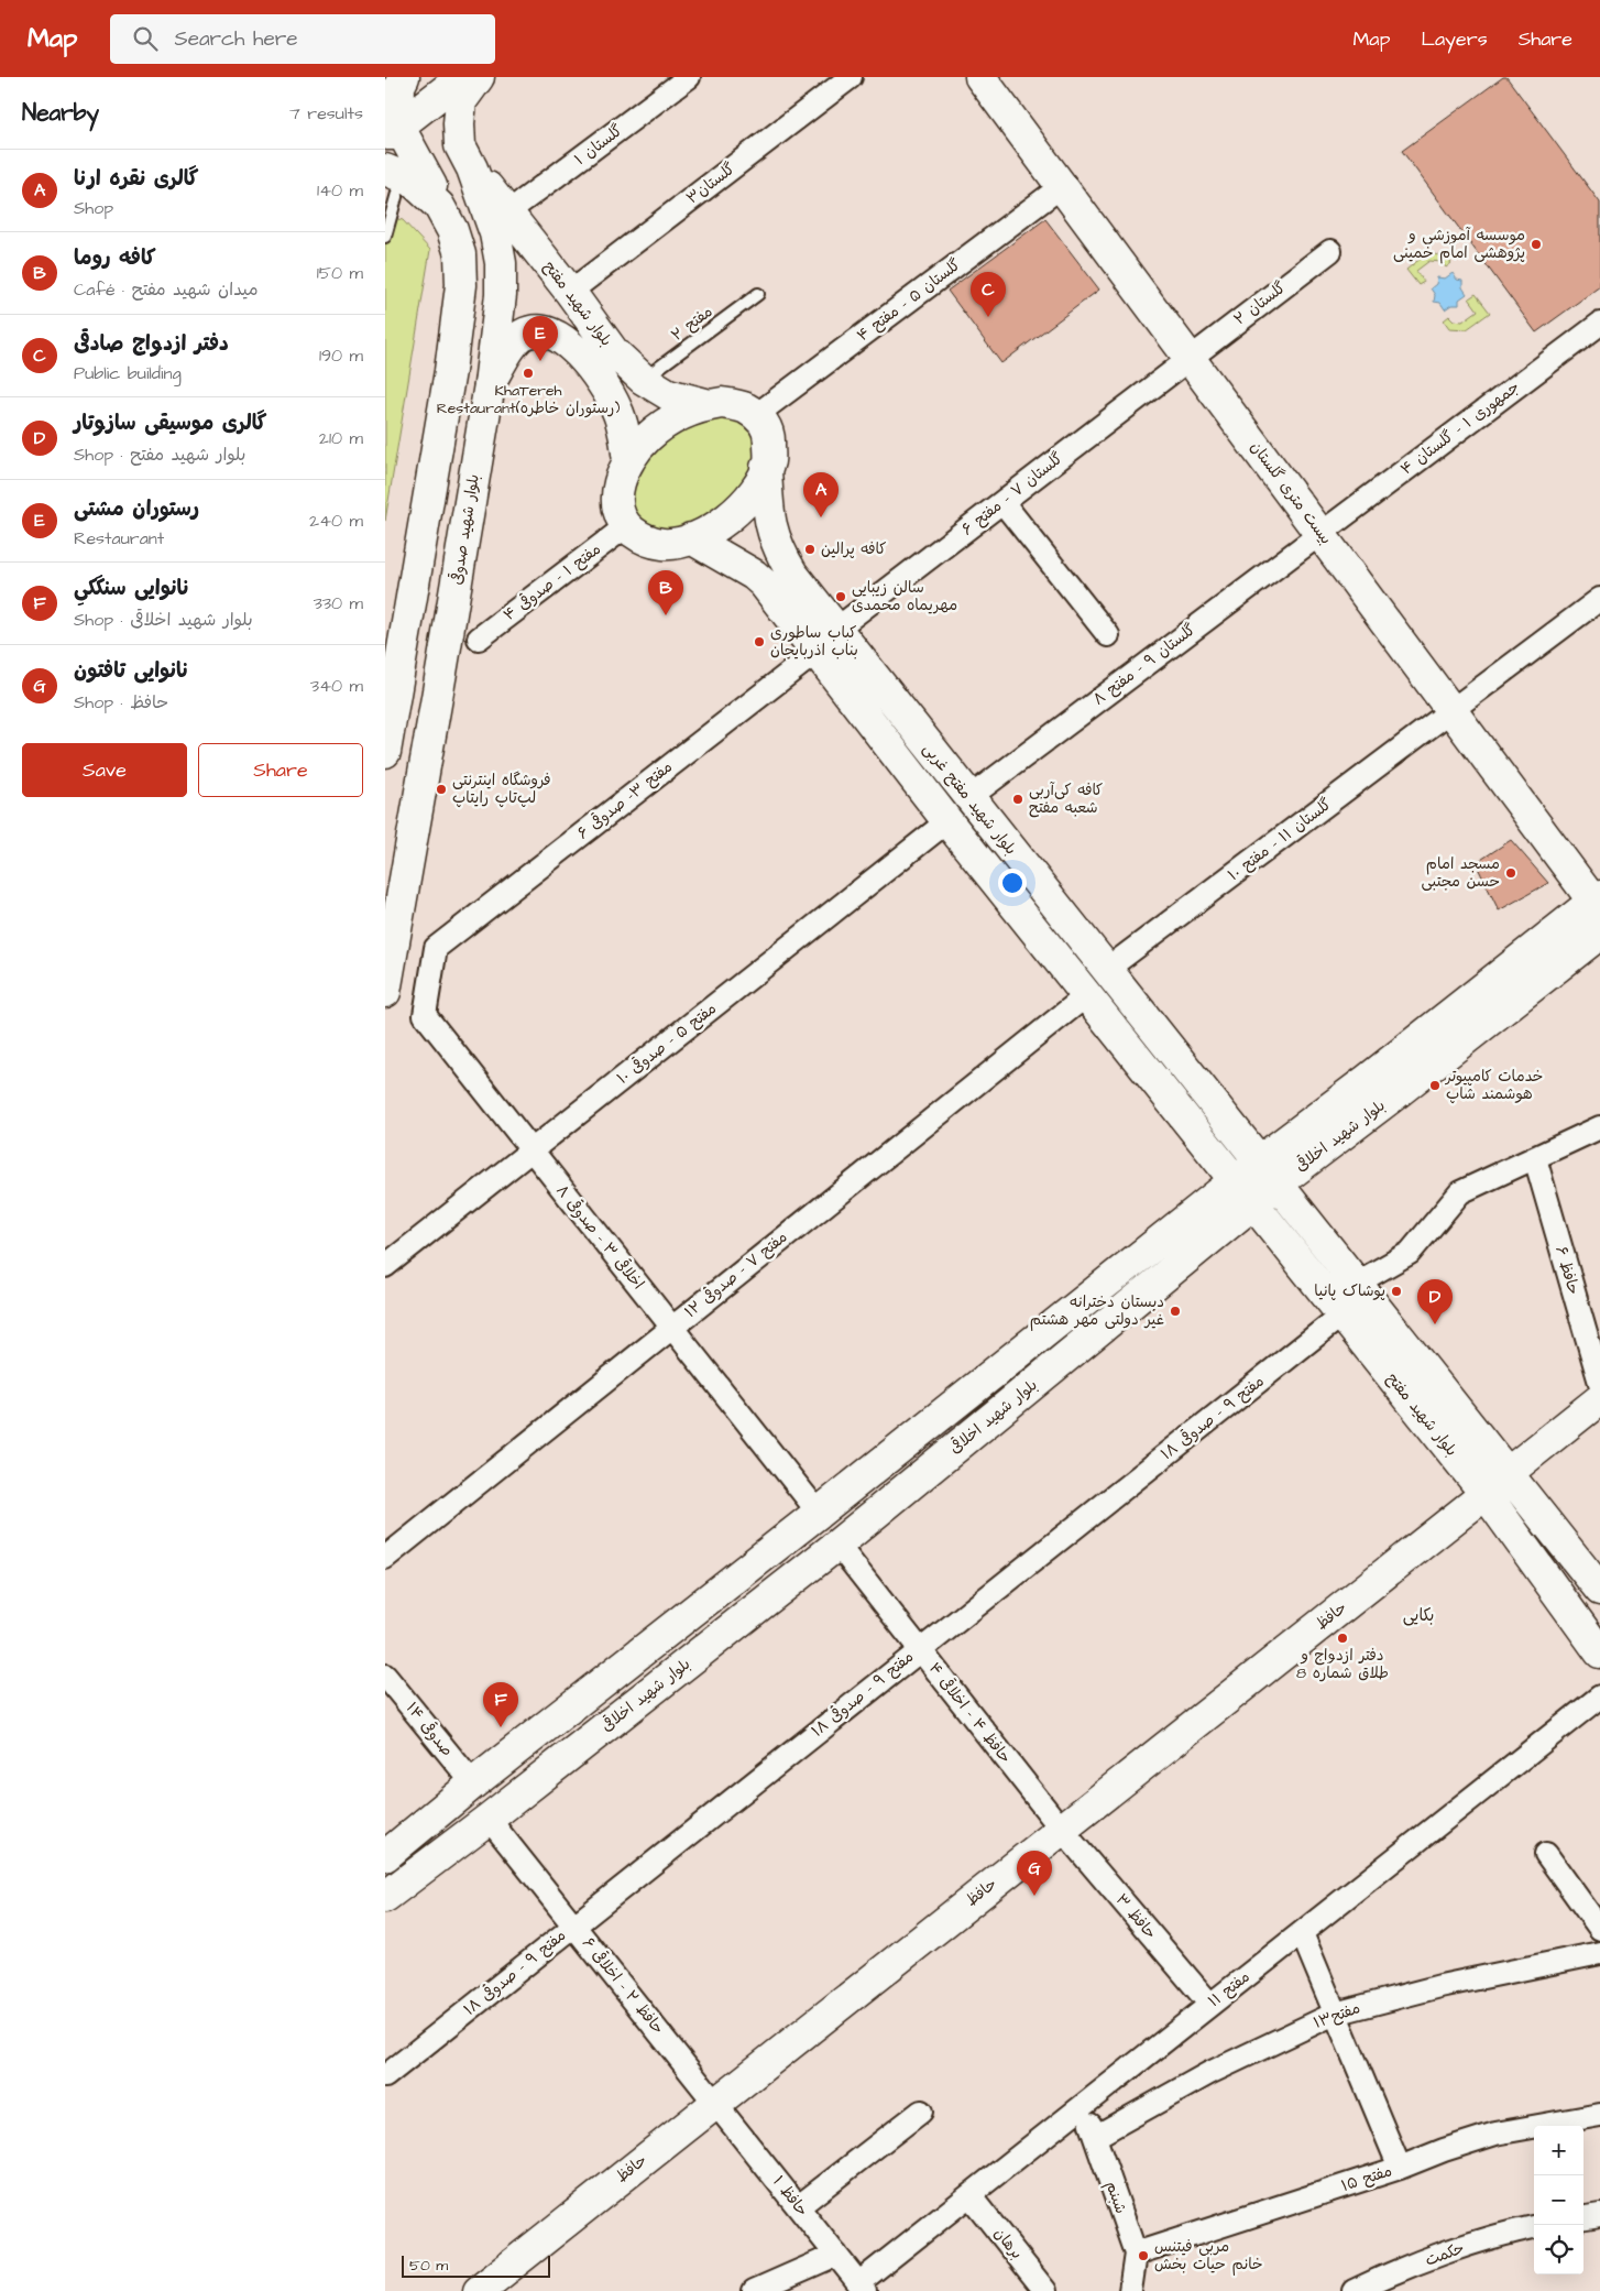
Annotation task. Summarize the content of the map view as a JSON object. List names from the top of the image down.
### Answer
{
  "streets": {
    "main road": [
      "بلوار شهید مفتح",
      "بیست متری گلستان",
      "بلوار شهید صدوقی",
      "بلوار شهید مفتح غربی",
      "بلوار شهید اخلاقی",
      "حافظ"
    ],
    "street": [
      "گلستان ۱",
      "گلستان۳",
      "گلستان ۵ - مفتح ۴",
      "گلستان ۲",
      "جمهوری ۱ - گلستان ۴",
      "گلستان ۷ - مفتح ۶",
      "مفتح ۱ - صدوقی ۴",
      "گلستان ۹ - مفتح ۸",
      "مفتح ۳- صدوقی ۶",
      "گلستان ۱۱ - مفتح ۱۰",
      "مفتح ۵ - صدوقی ۱۰",
      "اخلاقی ۳ - صدوقی ۸",
      "حافظ ۶",
      "مفتح ۷ - صدوقی ۱۲",
      "مفتح ۹ - صدوقی ۱۸",
      "حافظ ۴ - اخلاقی ۴",
      "صدوقی ۱۴",
      "حافظ ۳",
      "حافظ ۲ - اخلاقی ۶",
      "مفتح ۱۱",
      "مفتح۱۳",
      "مفتح ۱۵",
      "حافظ ۱",
      "شبنم",
      "برهان",
      "حکمت"
    ],
    "lane": ["مفتح ۲"]
  },
  "crossings": [
    ["گلستان ۱", "بلوار شهید مفتح"],
    ["گلستان۳", "بلوار شهید مفتح"],
    ["گلستان ۵ - مفتح ۴", "بلوار شهید مفتح"],
    ["گلستان ۵ - مفتح ۴", "بیست متری گلستان"],
    ["گلستان ۵ - مفتح ۴", "مفتح ۱ - صدوقی ۴"],
    ["گلستان ۵ - مفتح ۴", "بلوار شهید مفتح غربی"],
    ["بلوار شهید مفتح", "مفتح ۲"],
    ["بلوار شهید مفتح", "بلوار شهید صدوقی"],
    ["بلوار شهید مفتح", "مفتح ۱ - صدوقی ۴"],
    ["بلوار شهید مفتح", "بلوار شهید مفتح غربی"],
    ["بلوار شهید مفتح", "بلوار شهید اخلاقی"],
    ["بلوار شهید مفتح", "مفتح ۹ - صدوقی ۱۸"],
    ["بلوار شهید مفتح", "حافظ"],
    ["گلستان ۲", "بیست متری گلستان"],
    ["گلستان ۲", "گلستان ۷ - مفتح ۶"],
    ["جمهوری ۱ - گلستان ۴", "بیست متری گلستان"],
    ["جمهوری ۱ - گلستان ۴", "گلستان ۹ - مفتح ۸"],
    ["بیست متری گلستان", "گلستان ۷ - مفتح ۶"],
    ["بیست متری گلستان", "گلستان ۹ - مفتح ۸"],
    ["بیست متری گلستان", "گلستان ۱۱ - مفتح ۱۰"],
    ["بیست متری گلستان", "بلوار شهید اخلاقی"],
    ["گلستان ۷ - مفتح ۶", "بلوار شهید مفتح غربی"],
    ["مفتح ۱ - صدوقی ۴", "بلوار شهید مفتح غربی"],
    ["گلستان ۹ - مفتح ۸", "بلوار شهید مفتح غربی"],
    ["بلوار شهید مفتح غربی", "مفتح ۳- صدوقی ۶"],
    ["بلوار شهید مفتح غربی", "گلستان ۱۱ - مفتح ۱۰"],
    ["بلوار شهید مفتح غربی", "مفتح ۵ - صدوقی ۱۰"],
    ["بلوار شهید مفتح غربی", "بلوار شهید اخلاقی"],
    ["بلوار شهید مفتح غربی", "مفتح ۷ - صدوقی ۱۲"],
    ["مفتح ۳- صدوقی ۶", "اخلاقی ۳ - صدوقی ۸"],
    ["مفتح ۵ - صدوقی ۱۰", "اخلاقی ۳ - صدوقی ۸"],
    ["بلوار شهید اخلاقی", "اخلاقی ۳ - صدوقی ۸"],
    ["بلوار شهید اخلاقی", "حافظ ۴ - اخلاقی ۴"],
    ["بلوار شهید اخلاقی", "صدوقی ۱۴"],
    ["بلوار شهید اخلاقی", "حافظ ۲ - اخلاقی ۶"],
    ["اخلاقی ۳ - صدوقی ۸", "مفتح ۷ - صدوقی ۱۲"],
    ["مفتح ۹ - صدوقی ۱۸", "حافظ ۴ - اخلاقی ۴"],
    ["مفتح ۹ - صدوقی ۱۸", "حافظ ۲ - اخلاقی ۶"],
    ["حافظ", "حافظ ۴ - اخلاقی ۴"],
    ["حافظ", "حافظ ۳"],
    ["حافظ", "حافظ ۲ - اخلاقی ۶"],
    ["حافظ", "حافظ ۱"],
    ["حافظ ۴ - اخلاقی ۴", "حافظ ۳"],
    ["حافظ ۳", "مفتح ۱۱"],
    ["حافظ ۲ - اخلاقی ۶", "حافظ ۱"],
    ["مفتح ۱۱", "حافظ ۱"],
    ["مفتح ۱۱", "شبنم"],
    ["مفتح ۱۱", "برهان"],
    ["مفتح۱۳", "شبنم"],
    ["مفتح ۱۵", "شبنم"]
  ],
  "districts": ["بکایی"],
  "places": [
    "موسسه آموزشی و پژوهشی امام خمینی",
    "KhaTereh Restaurant(رستوران خاطره)",
    "کافه پرالین",
    "سالن زیبایی مهریماه محمدی",
    "کباب ساطوری بناب اذربایجان",
    "فروشگاه اینترنتی لپ‌تاپ رایتاپ",
    "کافه کی‌آربی شعبه مفتح",
    "مسجد امام حسن مجتبی",
    "خدمات کامپیوتر هوشمند شاپ",
    "پوشاک پانیا",
    "دبستان دخترانه غیر دولتی مهر هشتم",
    "دفتر ازدواج و طلاق شماره 8",
    "مربی فیتنس خانم حیات بخش"
  ],
  "scale_bar": "50 m",
  "page": {
    "header": "Map",
    "search": "Search here",
    "nav": ["Map", "Layers", "Share"],
    "heading": ["Nearby", "7 results"],
    "list": [
      {
        "mark": "A",
        "name": "گالری نقره ارنا",
        "note": "Shop",
        "value": "140 m"
      },
      {
        "mark": "B",
        "name": "کافه روما",
        "note": "Café · میدان شهید مفتح",
        "value": "150 m"
      },
      {
        "mark": "C",
        "name": "دفتر ازدواج صادقی",
        "note": "Public building",
        "value": "190 m"
      },
      {
        "mark": "D",
        "name": "گالری موسیقی سازوتار",
        "note": "Shop · بلوار شهید مفتح",
        "value": "210 m"
      },
      {
        "mark": "E",
        "name": "رستوران مشتی",
        "note": "Restaurant",
        "value": "240 m"
      },
      {
        "mark": "F",
        "name": "نانوایی سنگکیِ",
        "note": "Shop · بلوار شهید اخلاقی",
        "value": "330 m"
      },
      {
        "mark": "G",
        "name": "نانوایی تافتون",
        "note": "Shop · حافظ",
        "value": "340 m"
      }
    ],
    "pins": [
      "C",
      "E",
      "A",
      "B",
      "D",
      "F",
      "G"
    ],
    "buttons": ["Save", "Share"],
    "map_buttons": ["+", "−"],
    "scale": "50 m"
  }
}
